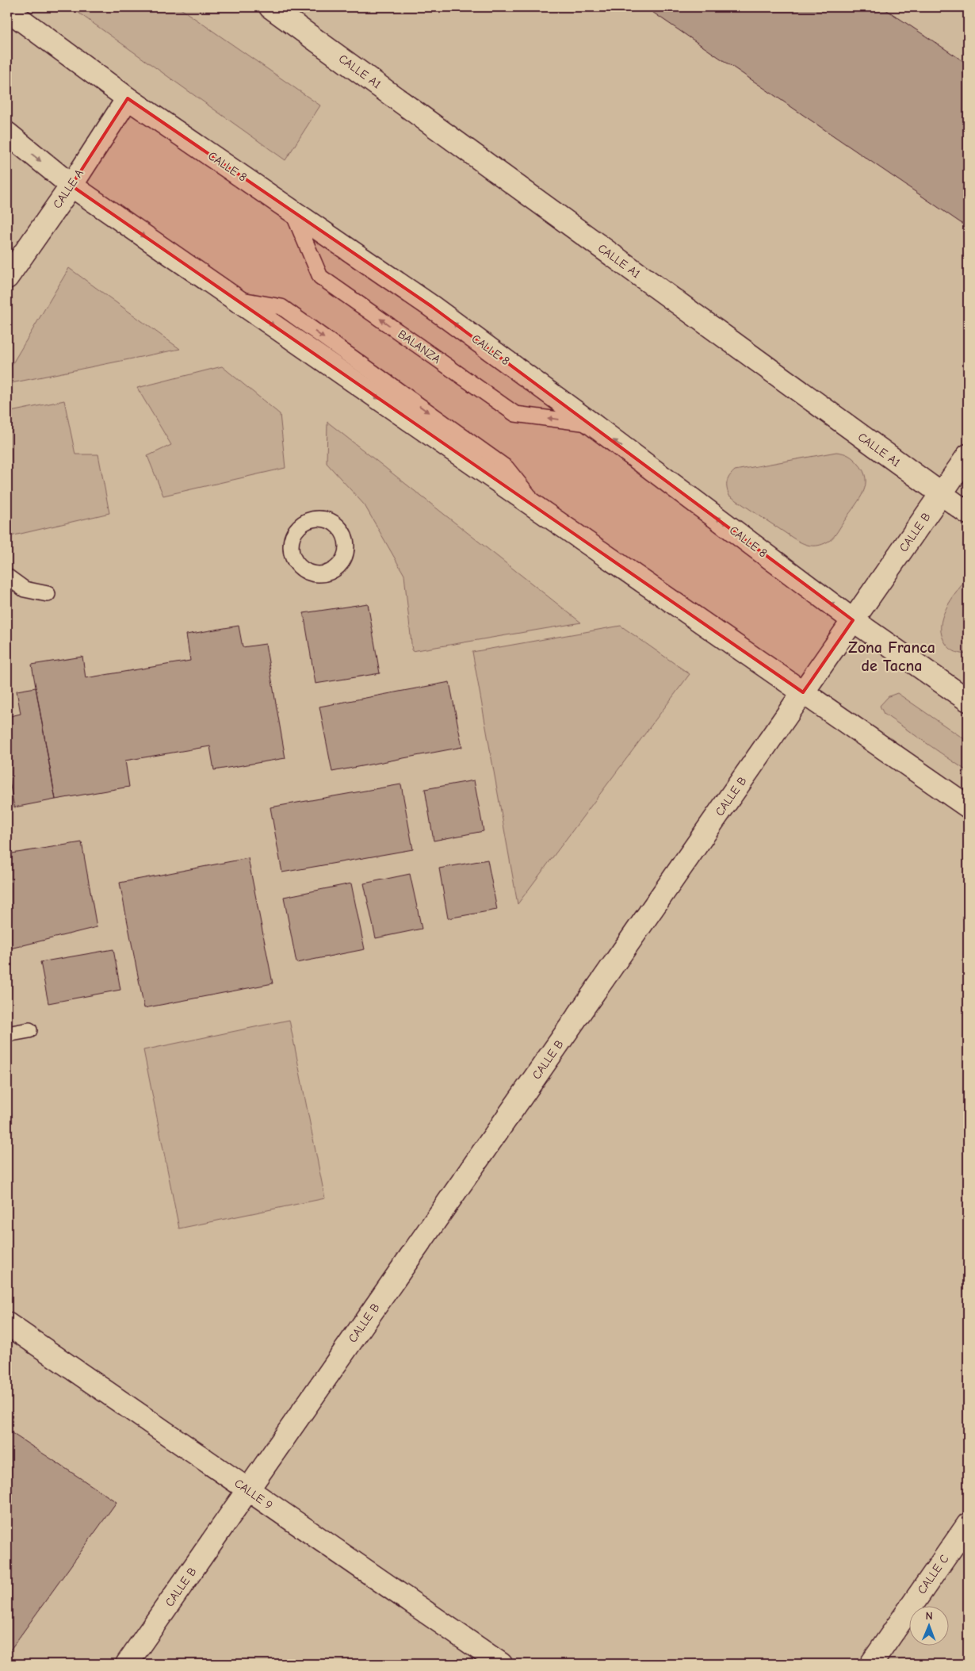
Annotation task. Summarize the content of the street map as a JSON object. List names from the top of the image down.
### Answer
{
  "streets": {
    "street": [
      "CALLE A1",
      "CALLE 8",
      "CALLE A",
      "CALLE B",
      "CALLE 9",
      "CALLE C"
    ],
    "lane": ["BALANZA"]
  },
  "crossings": [
    ["CALLE A1", "CALLE B"],
    ["CALLE 8", "CALLE A"],
    ["CALLE 8", "BALANZA"],
    ["CALLE 8", "CALLE B"],
    ["CALLE B", "CALLE 9"]
  ],
  "one_way": ["BALANZA"],
  "districts": ["Zona Franca de Tacna"],
  "north": "top"
}
